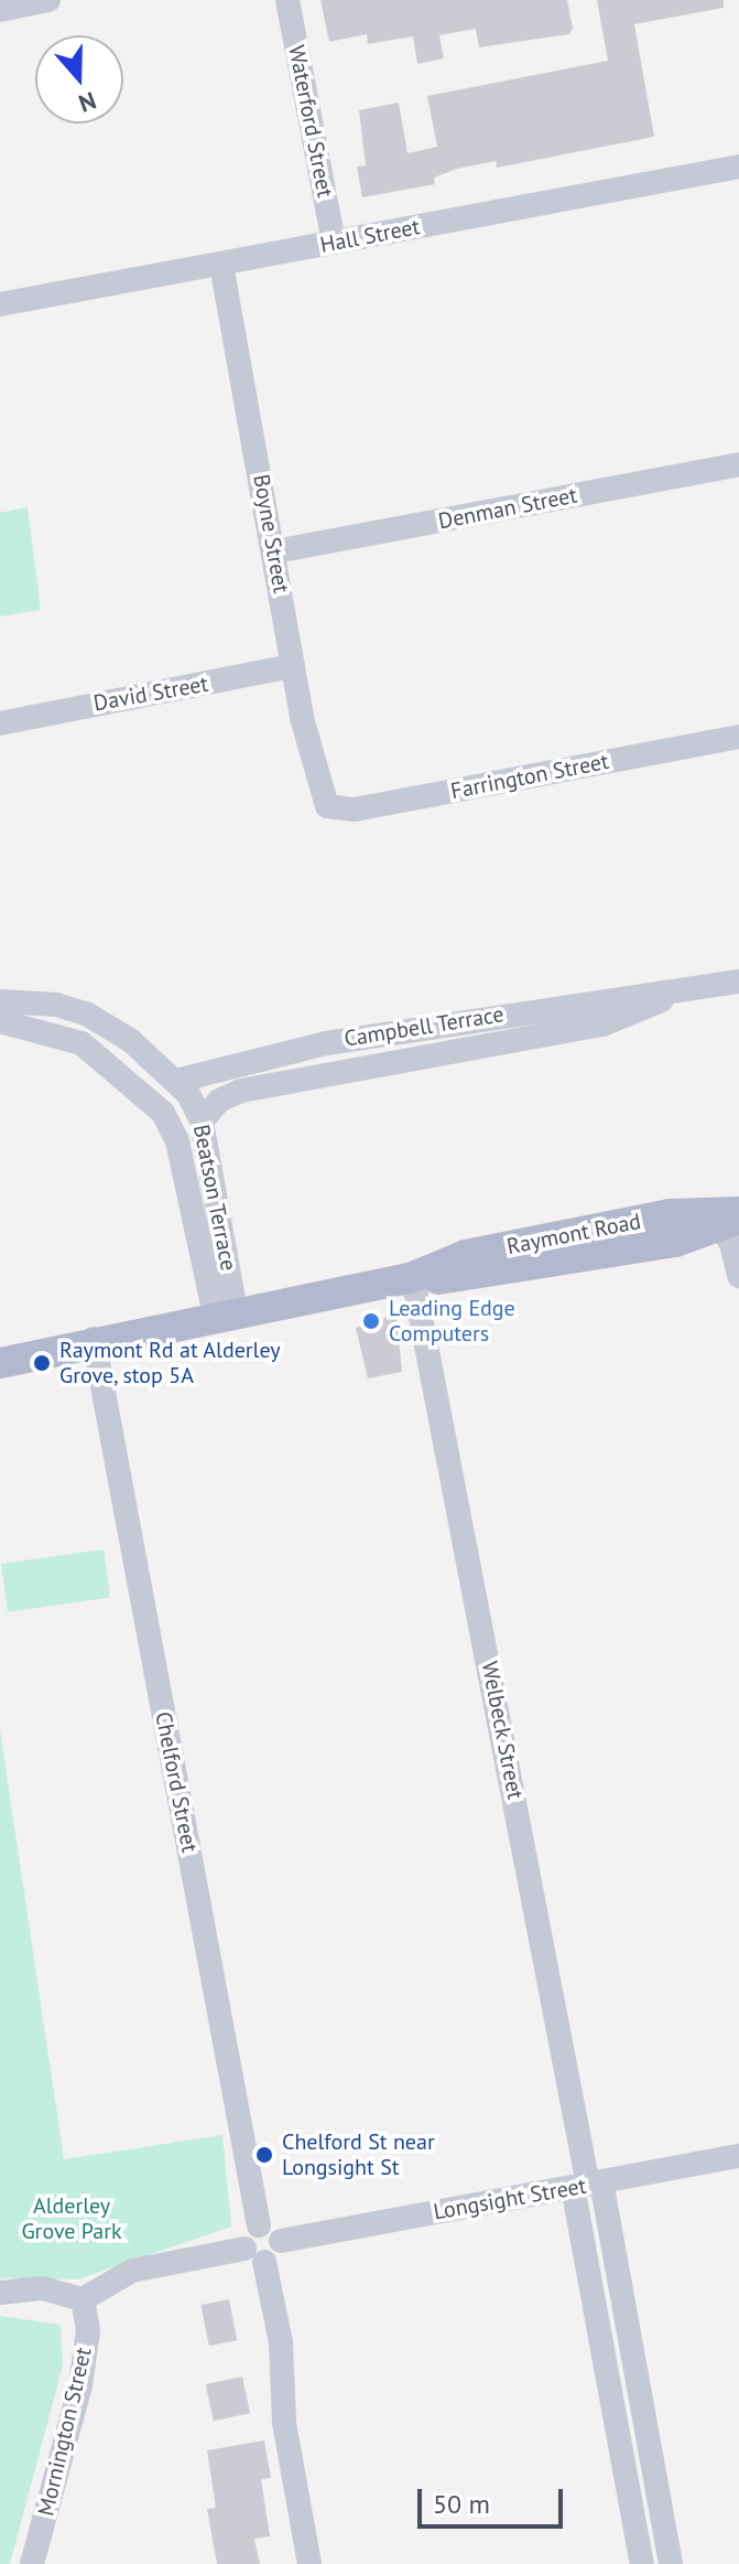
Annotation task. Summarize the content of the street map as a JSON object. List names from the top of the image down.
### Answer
{
  "streets": {
    "main road": ["Raymont Road"],
    "street": [
      "Waterford Street",
      "Hall Street",
      "Denman Street",
      "Boyne Street",
      "David Street",
      "Farrington Street",
      "Campbell Terrace",
      "Beatson Terrace",
      "Welbeck Street",
      "Chelford Street",
      "Longsight Street",
      "Mornington Street"
    ]
  },
  "crossings": [
    ["Waterford Street", "Hall Street"],
    ["Hall Street", "Boyne Street"],
    ["Denman Street", "Boyne Street"],
    ["Boyne Street", "David Street"],
    ["Boyne Street", "Farrington Street"],
    ["Campbell Terrace", "Beatson Terrace"],
    ["Beatson Terrace", "Raymont Road"],
    ["Raymont Road", "Welbeck Street"],
    ["Raymont Road", "Chelford Street"],
    ["Welbeck Street", "Longsight Street"],
    ["Chelford Street", "Longsight Street"]
  ],
  "parks": ["Alderley Grove Park"],
  "places": ["Leading Edge Computers", "Raymont Rd at Alderley Grove, stop 5A", "Chelford St near Longsight St"],
  "scale_bar": "50 m",
  "north": "bottom"
}
